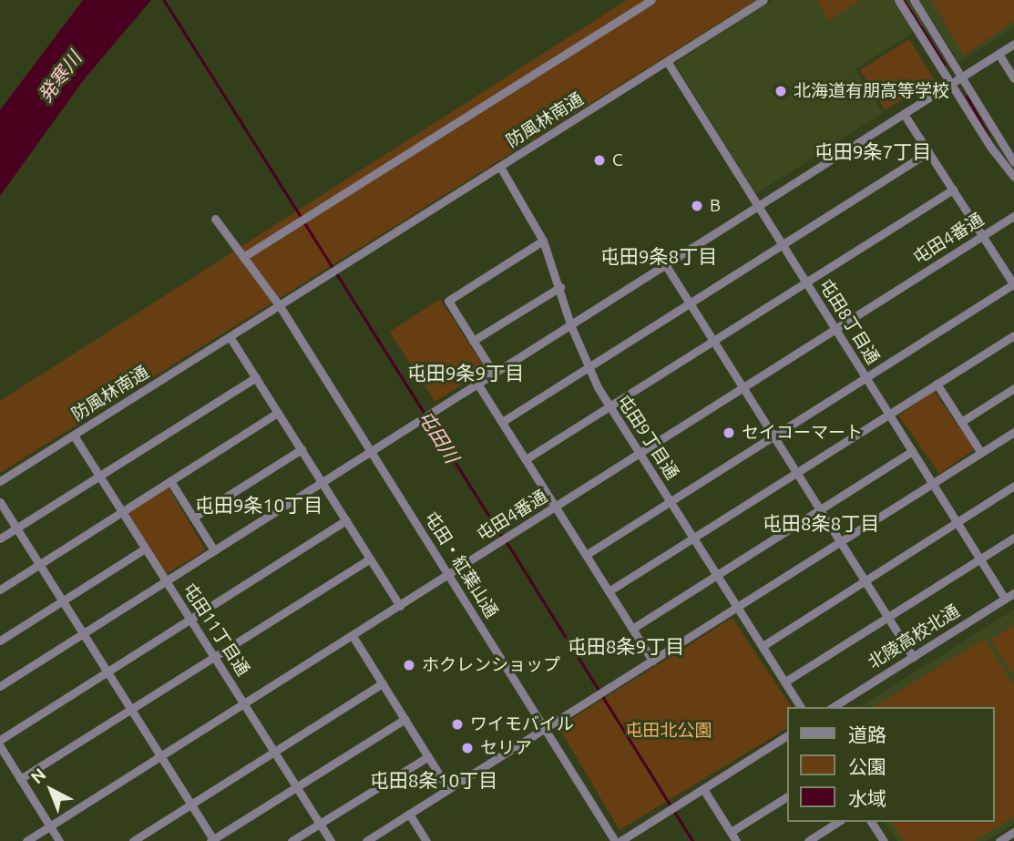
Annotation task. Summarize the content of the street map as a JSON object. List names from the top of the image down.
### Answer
{
  "streets": {
    "street": [
      "防風林南通",
      "屯田4番通",
      "屯田8丁目通",
      "屯田9丁目通",
      "屯田・紅葉山通",
      "屯田11丁目通",
      "北陵高校北通"
    ]
  },
  "crossings": [
    ["防風林南通", "屯田8丁目通"],
    ["防風林南通", "屯田9丁目通"],
    ["防風林南通", "屯田・紅葉山通"],
    ["防風林南通", "屯田11丁目通"],
    ["屯田4番通", "屯田8丁目通"],
    ["屯田4番通", "屯田9丁目通"],
    ["屯田4番通", "屯田・紅葉山通"],
    ["屯田4番通", "屯田11丁目通"],
    ["屯田8丁目通", "北陵高校北通"]
  ],
  "districts": [
    "屯田9条7丁目",
    "屯田9条8丁目",
    "屯田9条9丁目",
    "屯田9条10丁目",
    "屯田8条8丁目",
    "屯田8条9丁目",
    "屯田8条10丁目"
  ],
  "water": ["発寒川", "屯田川"],
  "parks": ["屯田北公園"],
  "places": [
    "北海道有朋高等学校",
    "C",
    "B",
    "セイコーマート",
    "ホクレンショップ",
    "ワイモバイル",
    "セリア"
  ],
  "legend": ["道路", "公園", "水域"],
  "north": "top left"
}
